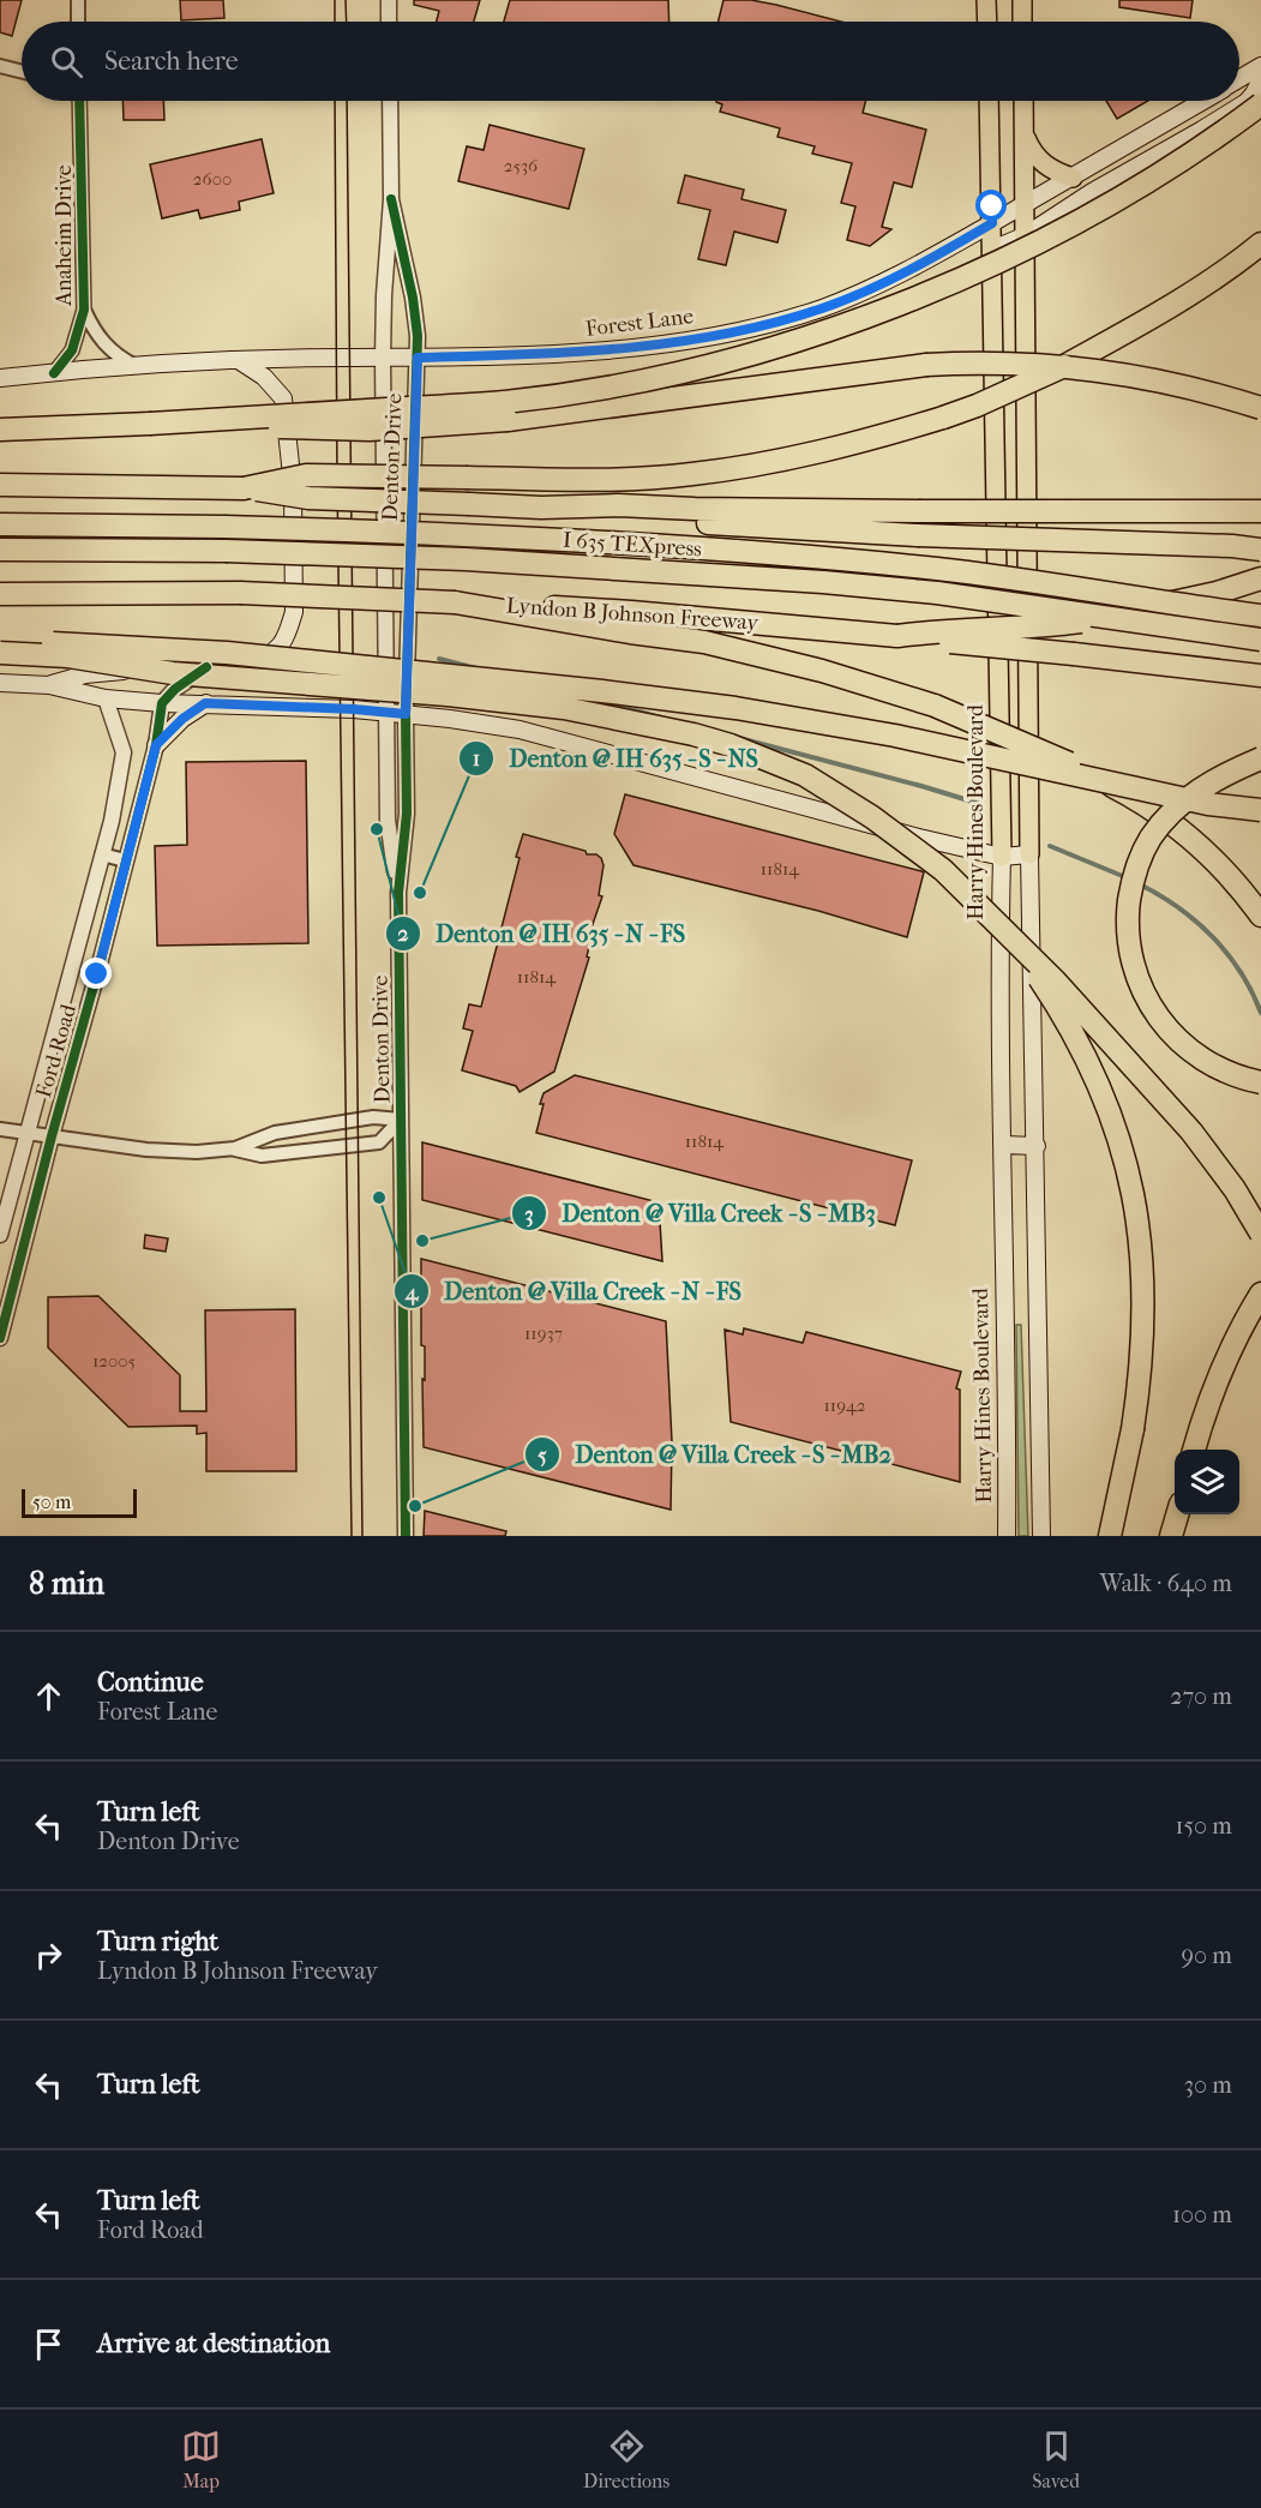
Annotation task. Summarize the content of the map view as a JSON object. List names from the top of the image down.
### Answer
{
  "streets": {
    "highway": ["I 635 TEXpress", "Lyndon B Johnson Freeway"],
    "main road": ["Forest Lane", "Harry Hines Boulevard"],
    "street": ["Anaheim Drive", "Denton Drive", "Ford Road"]
  },
  "crossings": [
    ["Anaheim Drive", "Forest Lane"],
    ["Forest Lane", "Denton Drive"],
    ["Forest Lane", "Harry Hines Boulevard"]
  ],
  "places": [
    "Denton @ IH 635 - N - FS",
    "Denton @ IH 635 - S - NS",
    "Denton @ Villa Creek - N - FS",
    "Denton @ Villa Creek - S - MB3",
    "Denton @ Villa Creek - S - MB2"
  ],
  "house_numbers": [
    "2536",
    "2600",
    "11814",
    "11814",
    "11814",
    "11937",
    "12005",
    "11942"
  ],
  "scale_bar": "50 m",
  "page": {
    "search": "Search here",
    "scale": "50 m",
    "heading": ["8 min", "Walk · 640 m"],
    "list": [
      ["Continue", "Forest Lane", "270 m"],
      ["Turn left", "Denton Drive", "150 m"],
      ["Turn right", "Lyndon B Johnson Freeway", "90 m"],
      ["Turn left", "30 m"],
      ["Turn left", "Ford Road", "100 m"],
      "Arrive at destination"
    ],
    "nav": ["Map", "Directions", "Saved"]
  }
}
